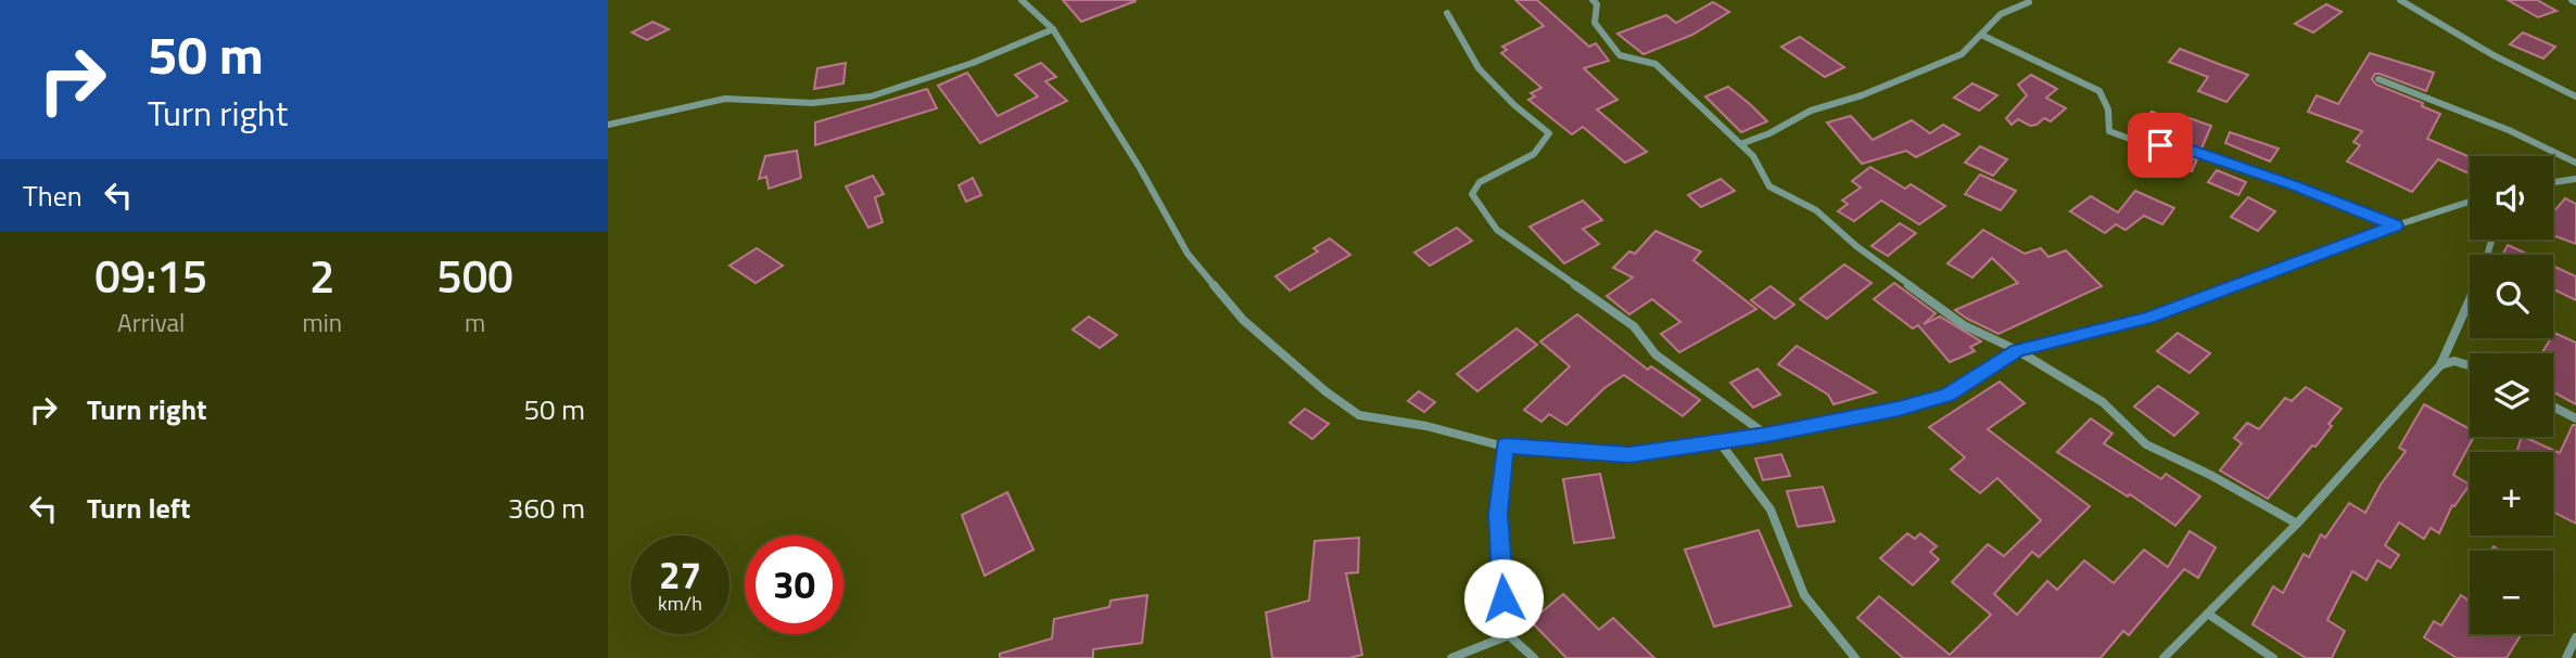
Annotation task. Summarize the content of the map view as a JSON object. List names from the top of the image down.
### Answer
{
  "page": {
    "turn": ["50 m", "Turn right"],
    "map_buttons": ["+", "−"],
    "then": "Then",
    "eta": [
      "09:15",
      "Arrival",
      "2",
      "min",
      "500",
      "m"
    ],
    "list": [
      {
        "name": "Turn right",
        "value": "50 m"
      },
      {
        "name": "Turn left",
        "value": "360 m"
      }
    ],
    "speed": "27 km/h",
    "limit": "30"
  }
}
